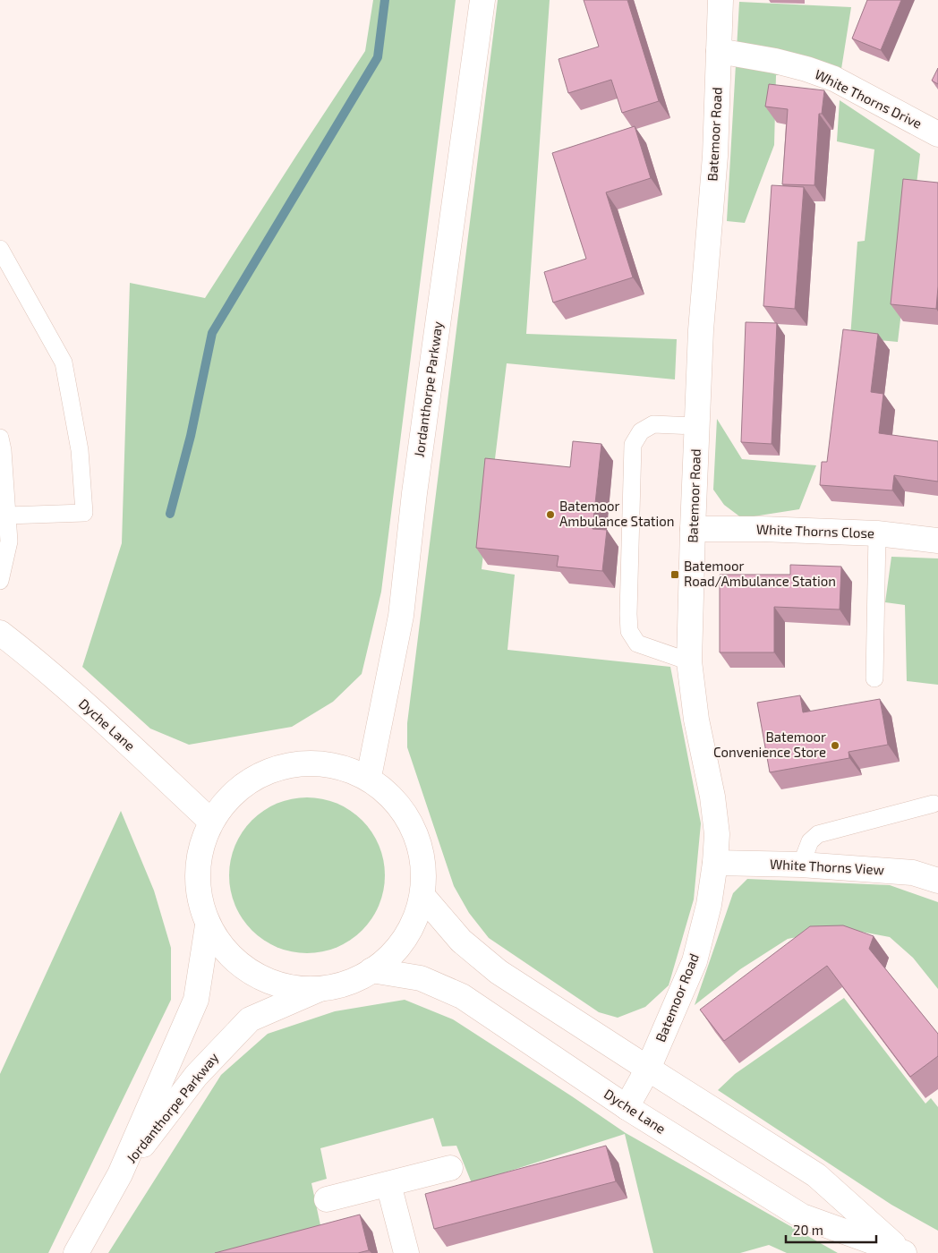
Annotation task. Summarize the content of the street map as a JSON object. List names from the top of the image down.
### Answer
{
  "streets": {
    "street": [
      "White Thorns Drive",
      "Batemoor Road",
      "Jordanthorpe Parkway",
      "White Thorns Close",
      "Dyche Lane",
      "White Thorns View"
    ]
  },
  "crossings": [
    ["White Thorns Drive", "Batemoor Road"],
    ["Batemoor Road", "White Thorns Close"],
    ["Batemoor Road", "Dyche Lane"],
    ["Batemoor Road", "White Thorns View"]
  ],
  "places": {
    "other": ["Batemoor Ambulance Station", "Batemoor Convenience Store"],
    "transit": ["Batemoor Road/Ambulance Station"]
  },
  "scale_bar": "20 m"
}
